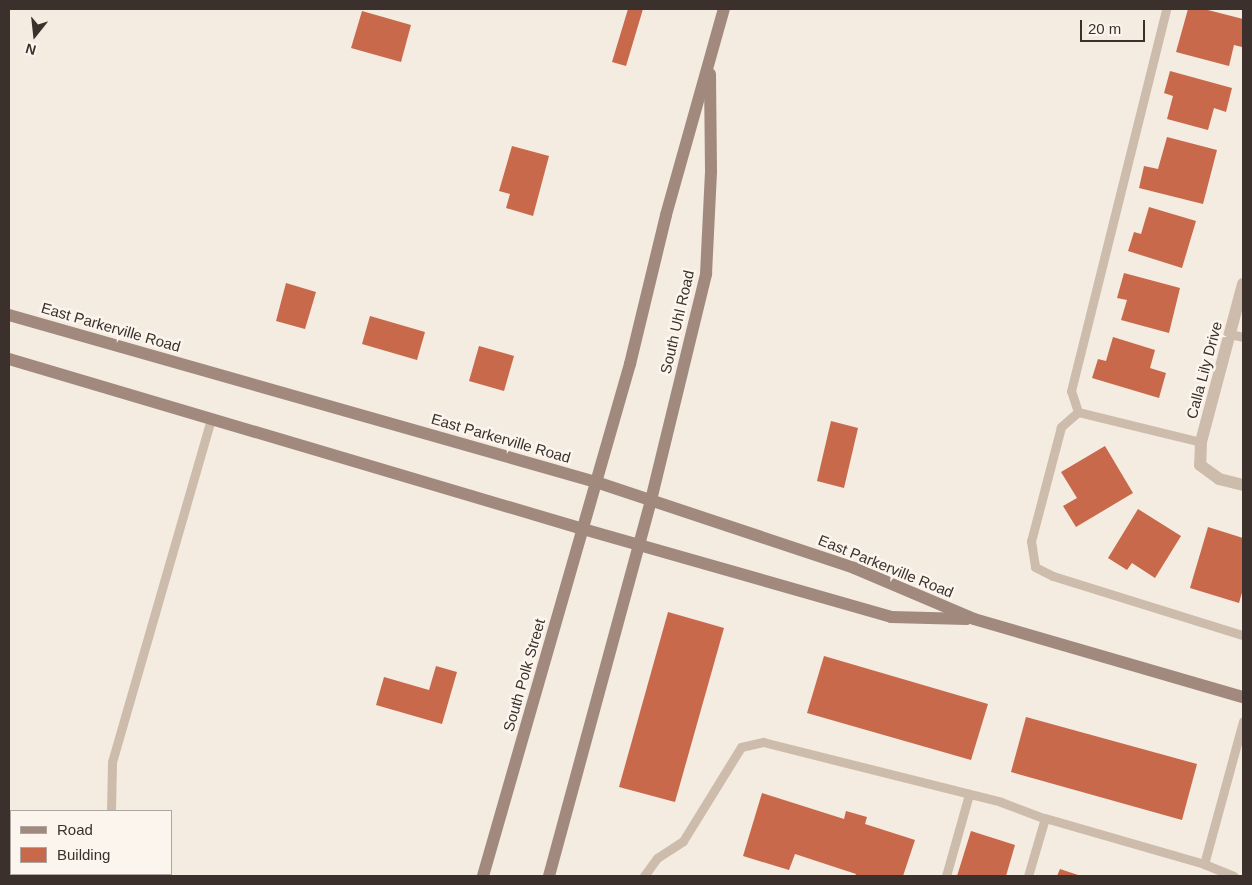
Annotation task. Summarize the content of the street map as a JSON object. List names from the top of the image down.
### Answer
{
  "streets": {
    "main road": ["South Uhl Road", "East Parkerville Road", "South Polk Street"],
    "street": ["Calla Lily Drive"]
  },
  "crossings": [
    ["South Uhl Road", "East Parkerville Road"],
    ["South Uhl Road", "South Polk Street"],
    ["East Parkerville Road", "South Polk Street"]
  ],
  "legend": ["Road", "Building"],
  "scale_bar": "20 m",
  "north": "bottom"
}
